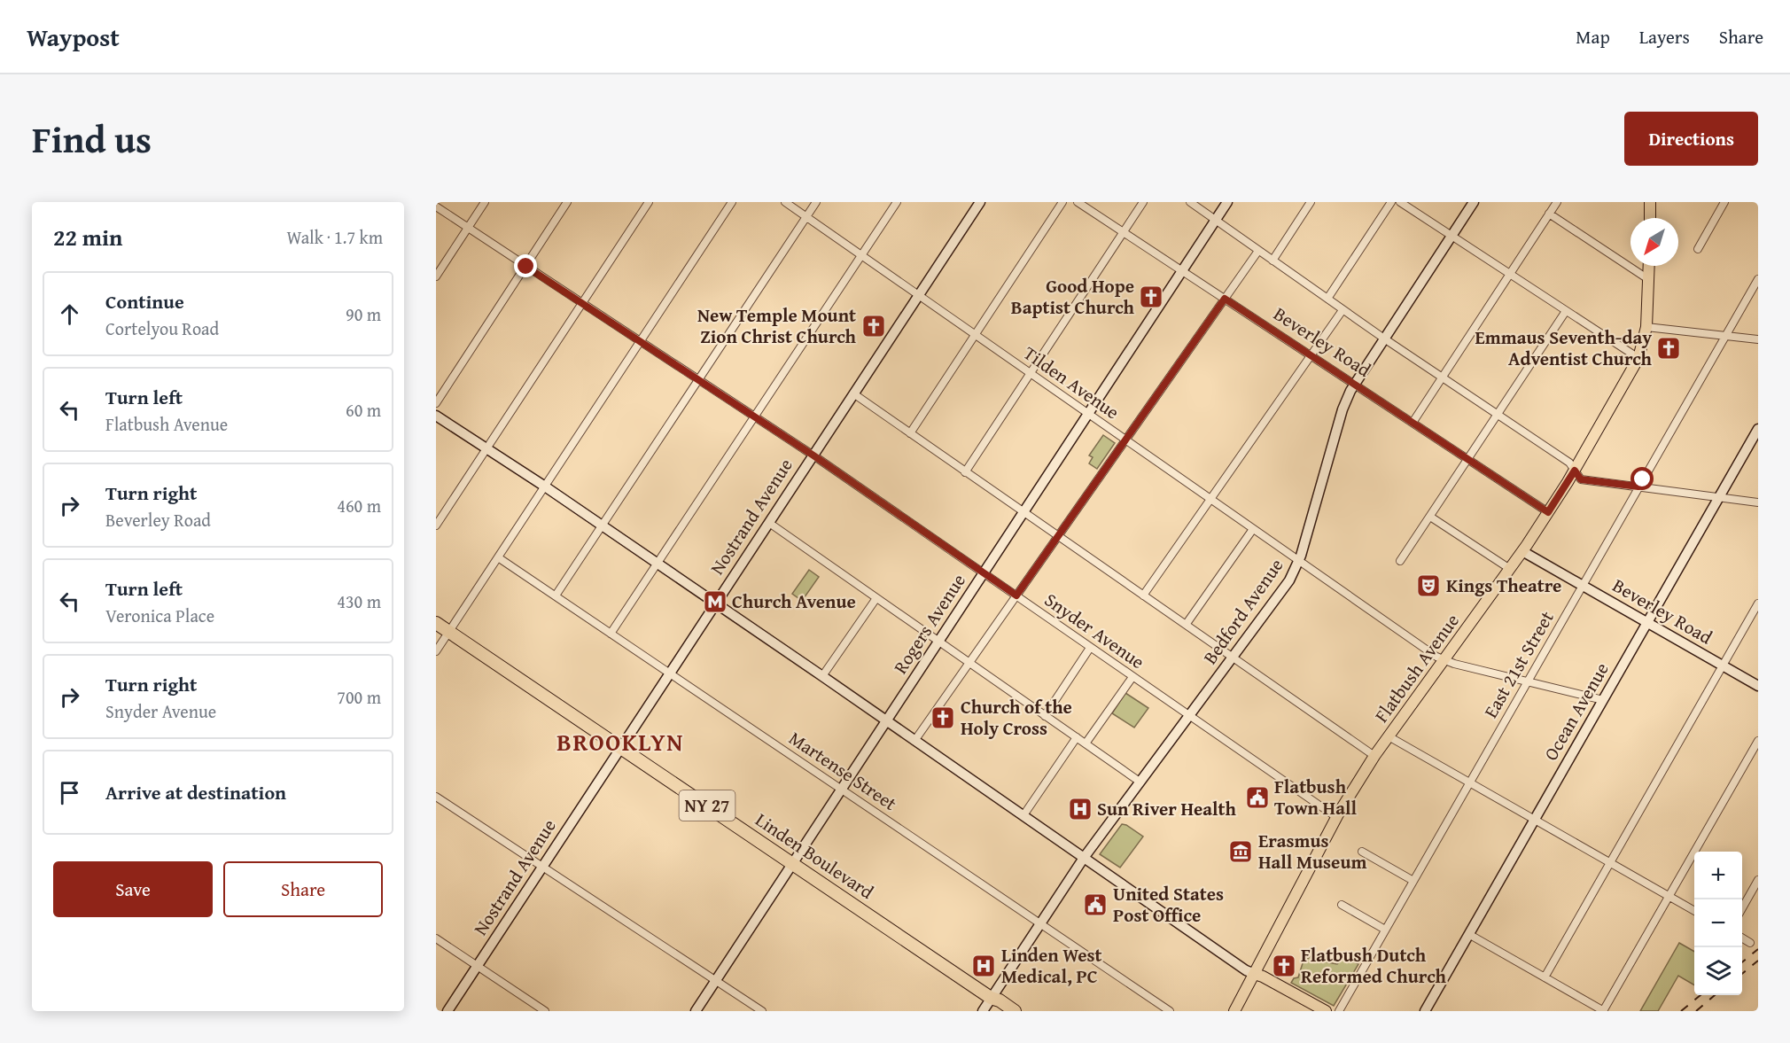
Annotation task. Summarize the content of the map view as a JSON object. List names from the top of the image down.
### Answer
{
  "streets": {
    "highway": ["NY 27", "Linden Boulevard"],
    "main road": [
      "Beverley Road",
      "Nostrand Avenue",
      "Bedford Avenue",
      "Rogers Avenue",
      "Flatbush Avenue",
      "Ocean Avenue"
    ],
    "street": [
      "Tilden Avenue",
      "Snyder Avenue",
      "East 21st Street",
      "Martense Street"
    ]
  },
  "crossings": [
    ["Beverley Road", "Bedford Avenue"],
    ["Beverley Road", "Rogers Avenue"],
    ["Beverley Road", "East 21st Street"],
    ["Beverley Road", "Flatbush Avenue"],
    ["Beverley Road", "Ocean Avenue"],
    ["Tilden Avenue", "Nostrand Avenue"],
    ["Tilden Avenue", "Bedford Avenue"],
    ["Tilden Avenue", "Rogers Avenue"],
    ["Tilden Avenue", "Flatbush Avenue"],
    ["Nostrand Avenue", "Snyder Avenue"],
    ["Nostrand Avenue", "Martense Street"],
    ["Nostrand Avenue", "Linden Boulevard"],
    ["Bedford Avenue", "Snyder Avenue"],
    ["Bedford Avenue", "Martense Street"],
    ["Bedford Avenue", "Linden Boulevard"],
    ["Rogers Avenue", "Snyder Avenue"],
    ["Rogers Avenue", "Martense Street"],
    ["Rogers Avenue", "Linden Boulevard"],
    ["Snyder Avenue", "Flatbush Avenue"]
  ],
  "districts": ["BROOKLYN"],
  "places": {
    "church": [
      "Good Hope Baptist Church",
      "New Temple Mount Zion Christ Church",
      "Emmaus Seventh-day Adventist Church",
      "Church of the Holy Cross",
      "Flatbush Dutch Reformed Church"
    ],
    "theatre": ["Kings Theatre"],
    "metro station": ["Church Avenue"],
    "public building": ["Flatbush Town Hall", "United States Post Office"],
    "hospital": ["Sun River Health", "Linden West Medical, PC"],
    "museum": ["Erasmus Hall Museum"]
  },
  "north": "bottom left",
  "page": {
    "header": "Waypost",
    "nav": ["Map", "Layers", "Share"],
    "title": "Find us",
    "buttons": [
      "Directions",
      ["Save", "Share"]
    ],
    "heading": ["22 min", "Walk · 1.7 km"],
    "list": [
      ["Continue", "Cortelyou Road", "90 m"],
      ["Turn left", "Flatbush Avenue", "60 m"],
      ["Turn right", "Beverley Road", "460 m"],
      ["Turn left", "Veronica Place", "430 m"],
      ["Turn right", "Snyder Avenue", "700 m"],
      "Arrive at destination"
    ],
    "map_buttons": ["+", "−"]
  }
}
